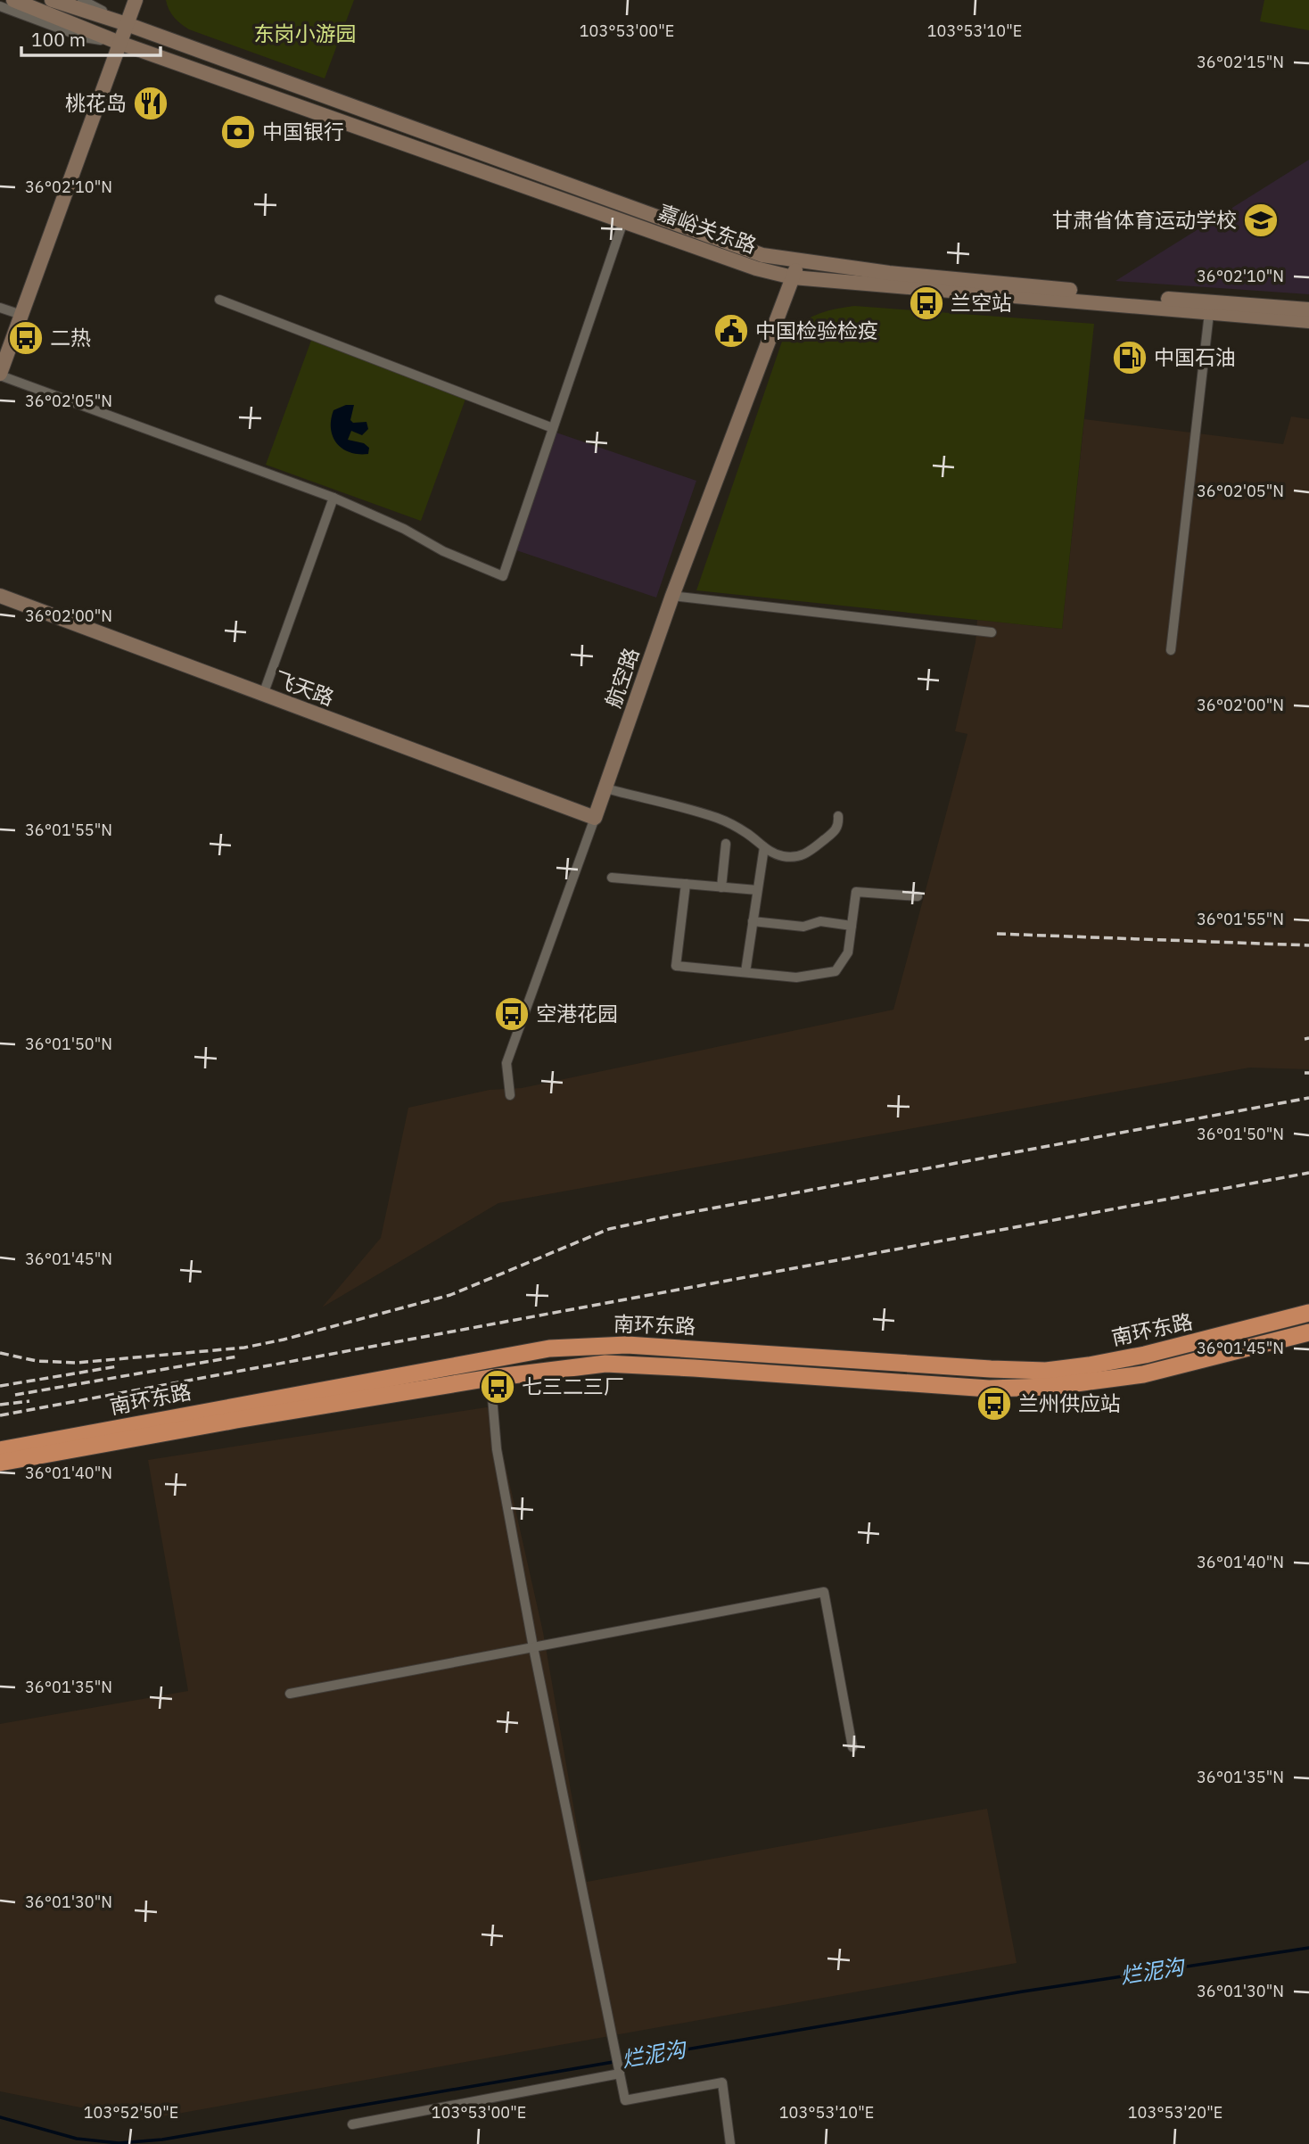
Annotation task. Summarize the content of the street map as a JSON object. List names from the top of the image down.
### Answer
{
  "streets": {
    "highway": ["南环东路"],
    "main road": ["嘉峪关东路", "航空路", "飞天路"]
  },
  "crossings": [
    ["嘉峪关东路", "航空路"],
    ["航空路", "飞天路"]
  ],
  "water": ["烂泥沟"],
  "parks": ["东岗小游园"],
  "places": {
    "restaurant": ["桃花岛"],
    "bank": ["中国银行"],
    "school or university": ["甘肃省体育运动学校"],
    "bus stop": [
      "兰空站",
      "二热",
      "空港花园",
      "七三二三厂",
      "兰州供应站"
    ],
    "public building": ["中国检验检疫"],
    "fuel station": ["中国石油"]
  },
  "scale_bar": "100 m",
  "coordinates": [
    "103°53'00\"E",
    "103°53'10\"E",
    "36°02'15\"N",
    "36°02'10\"N",
    "36°02'05\"N",
    "36°02'00\"N",
    "36°01'55\"N",
    "36°01'50\"N",
    "36°01'45\"N",
    "36°01'40\"N",
    "36°01'35\"N",
    "36°01'30\"N",
    "103°52'50\"E",
    "103°53'20\"E"
  ]
}
